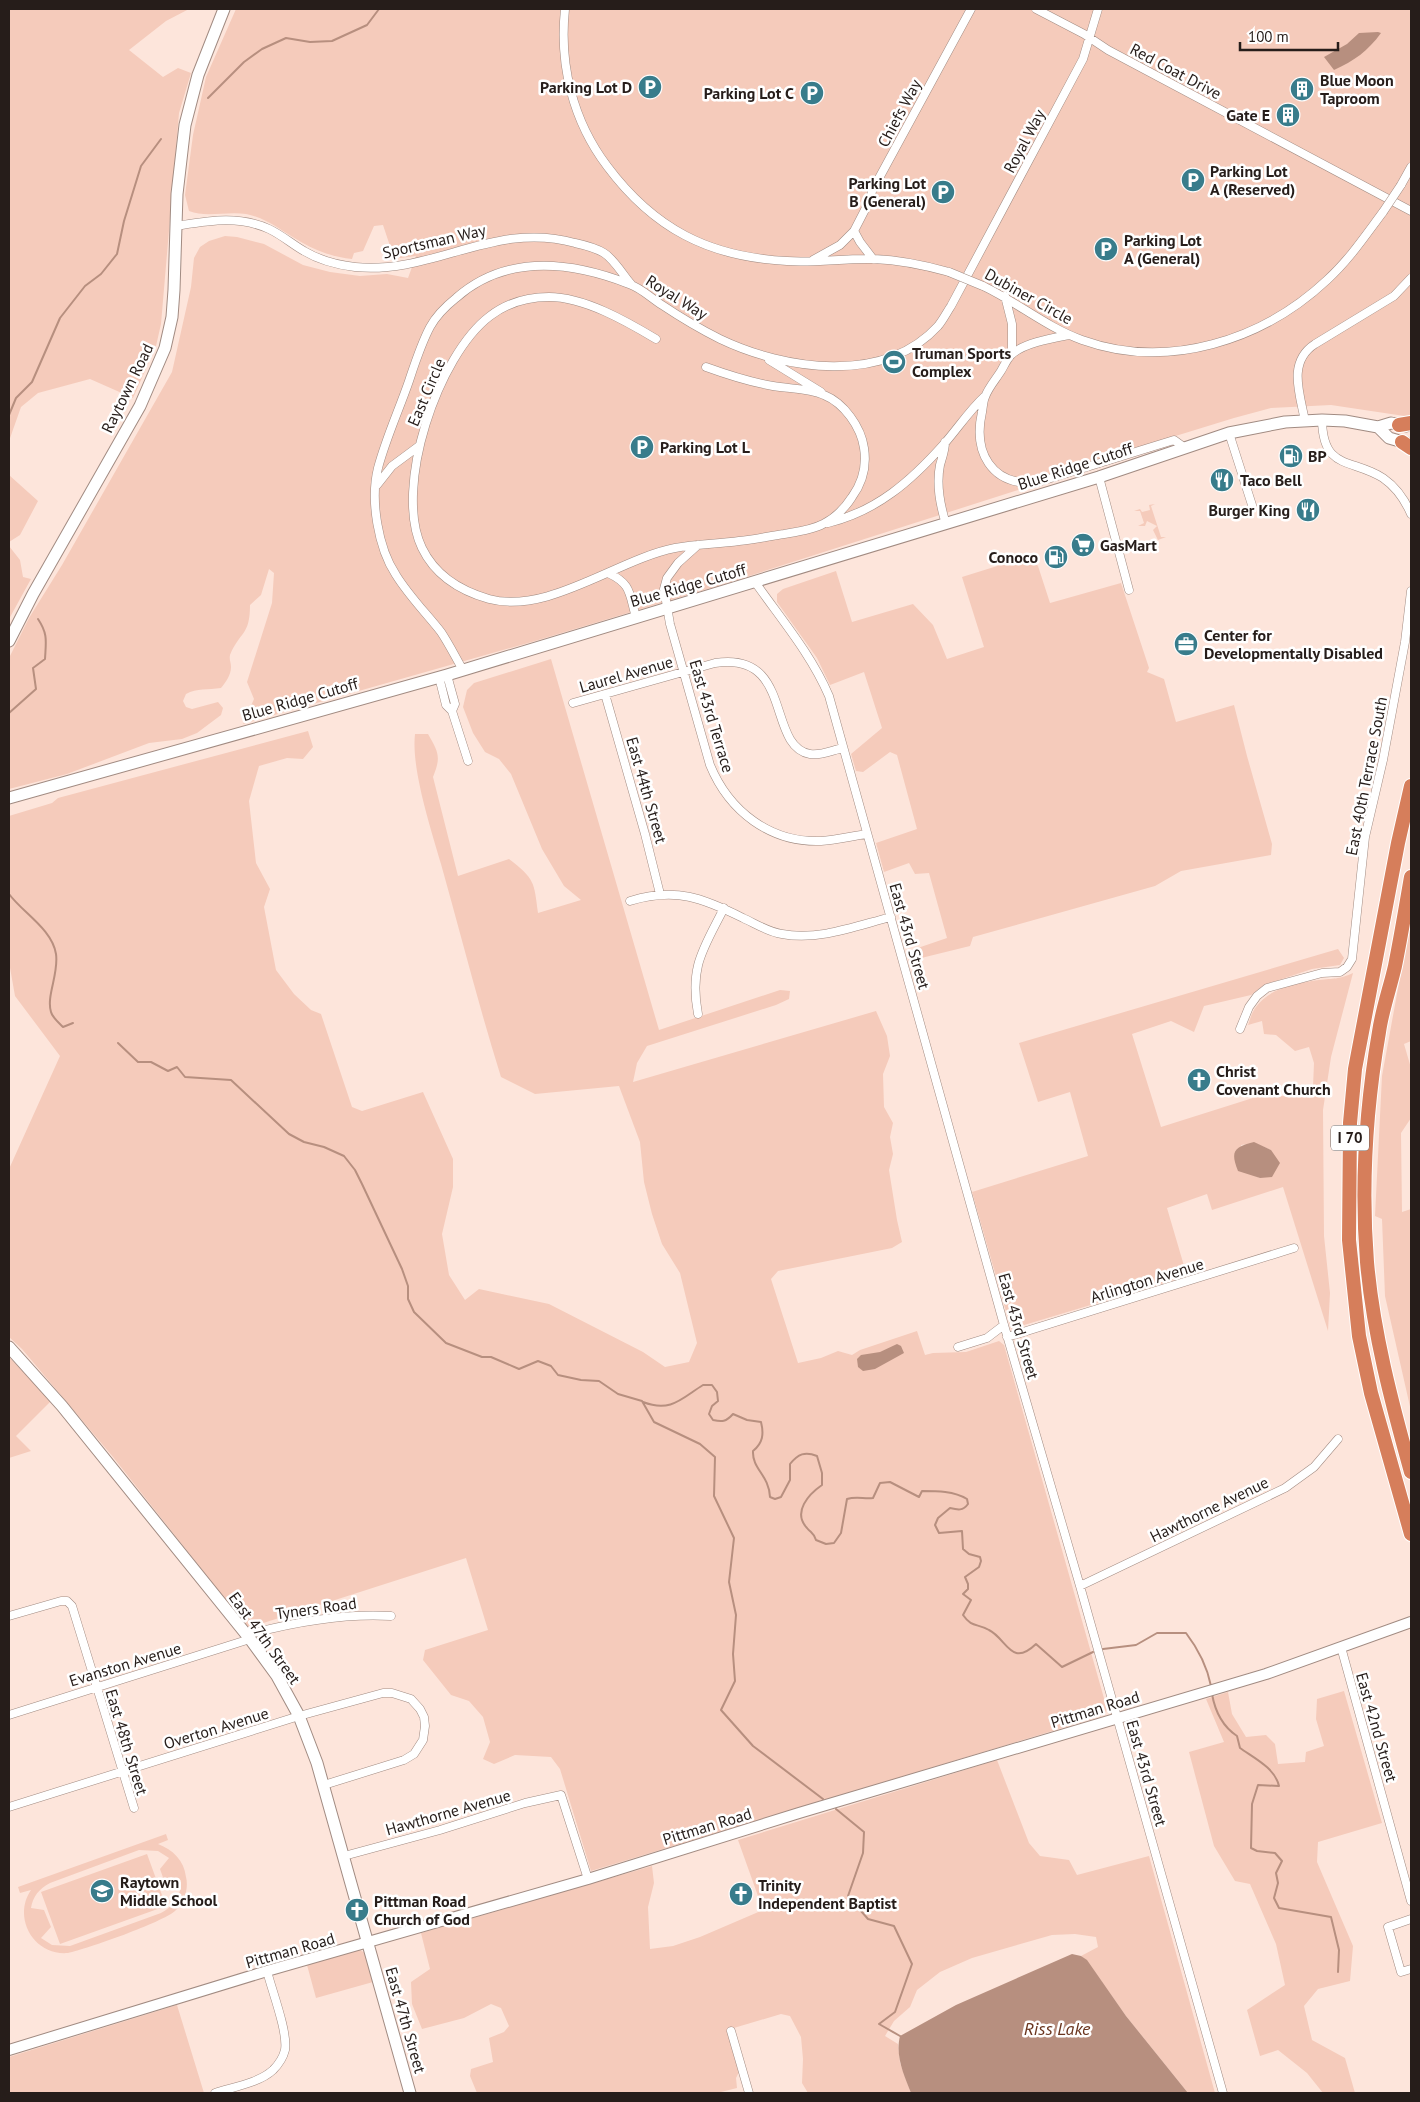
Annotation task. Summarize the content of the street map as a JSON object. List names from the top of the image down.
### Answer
{
  "streets": {
    "highway": ["I 70"],
    "main road": ["Raytown Road", "Blue Ridge Cutoff", "East 47th Street"],
    "street": [
      "Red Coat Drive",
      "Chiefs Way",
      "Royal Way",
      "Sportsman Way",
      "Dubiner Circle",
      "East Circle",
      "Laurel Avenue",
      "East 43rd Terrace",
      "East 40th Terrace South",
      "East 44th Street",
      "East 43rd Street",
      "Arlington Avenue",
      "Hawthorne Avenue",
      "Tyners Road",
      "Evanston Avenue",
      "Pittman Road",
      "East 42nd Street",
      "Overton Avenue",
      "East 48th Street"
    ]
  },
  "crossings": [
    ["Red Coat Drive", "Royal Way"],
    ["Chiefs Way", "Dubiner Circle"],
    ["Royal Way", "Sportsman Way"],
    ["Royal Way", "East Circle"],
    ["Royal Way", "Blue Ridge Cutoff"],
    ["Sportsman Way", "Raytown Road"],
    ["Blue Ridge Cutoff", "East 43rd Terrace"],
    ["Blue Ridge Cutoff", "East 43rd Street"],
    ["Laurel Avenue", "East 43rd Terrace"],
    ["Laurel Avenue", "East 44th Street"],
    ["Laurel Avenue", "East 43rd Street"],
    ["East 43rd Terrace", "East 43rd Street"],
    ["East 43rd Street", "Arlington Avenue"],
    ["East 43rd Street", "Hawthorne Avenue"],
    ["East 43rd Street", "Pittman Road"],
    ["Hawthorne Avenue", "East 47th Street"],
    ["Hawthorne Avenue", "Pittman Road"],
    ["Tyners Road", "East 47th Street"],
    ["Tyners Road", "Evanston Avenue"],
    ["East 47th Street", "Evanston Avenue"],
    ["East 47th Street", "Pittman Road"],
    ["East 47th Street", "Overton Avenue"],
    ["Evanston Avenue", "East 48th Street"],
    ["Pittman Road", "East 42nd Street"],
    ["Overton Avenue", "East 48th Street"]
  ],
  "water": ["Riss Lake"],
  "places": {
    "parking": [
      "Parking Lot D",
      "Parking Lot C",
      "Parking Lot A (Reserved)",
      "Parking Lot B (General)",
      "Parking Lot A (General)",
      "Parking Lot L"
    ],
    "building": ["Blue Moon Taproom", "Gate E"],
    "sports": ["Truman Sports Complex"],
    "fuel station": ["BP", "Conoco"],
    "restaurant": ["Taco Bell", "Burger King"],
    "supermarket": ["GasMart"],
    "office": ["Center for Developmentally Disabled"],
    "church": ["Christ Covenant Church", "Trinity Independent Baptist", "Pittman Road Church of God"],
    "school or university": ["Raytown Middle School"]
  },
  "scale_bar": "100 m"
}
